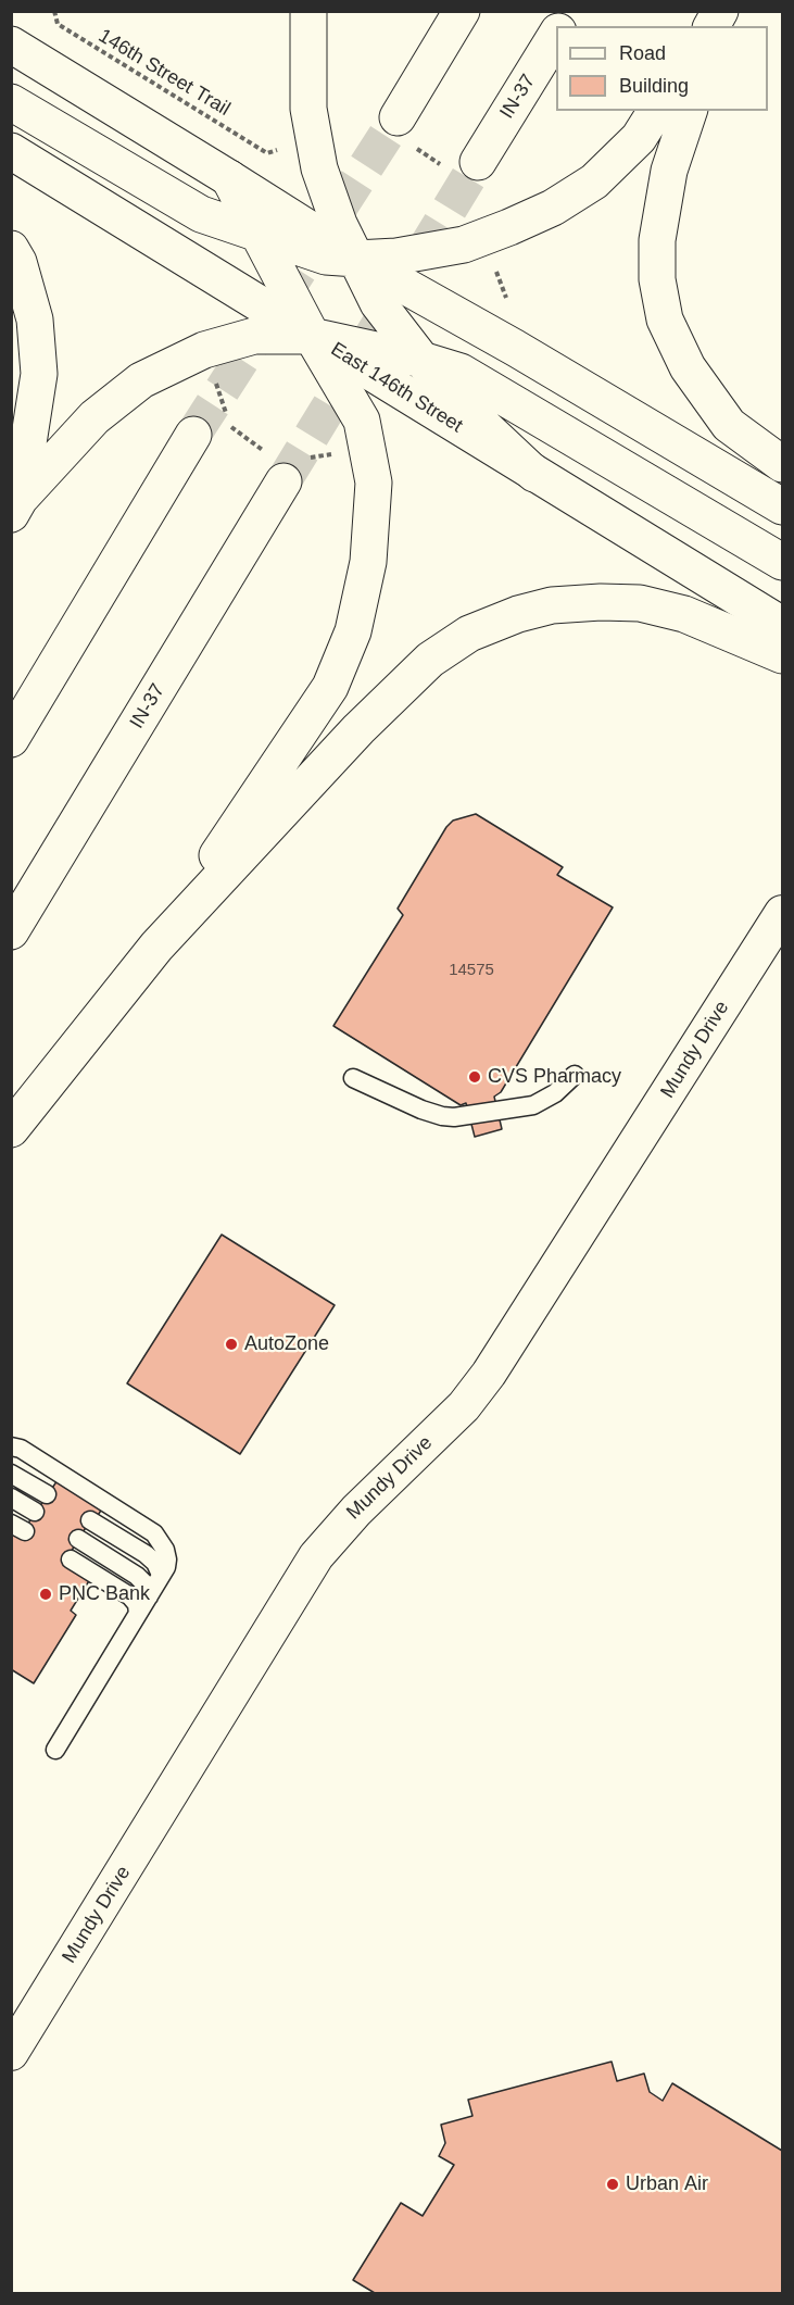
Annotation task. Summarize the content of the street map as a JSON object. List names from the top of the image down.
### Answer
{
  "streets": {
    "main road": ["IN-37", "East 146th Street"],
    "street": ["Mundy Drive"],
    "path": ["146th Street Trail"]
  },
  "places": [
    "CVS Pharmacy",
    "AutoZone",
    "PNC Bank",
    "Urban Air"
  ],
  "house_numbers": ["14575"],
  "legend": ["Road", "Building"]
}
